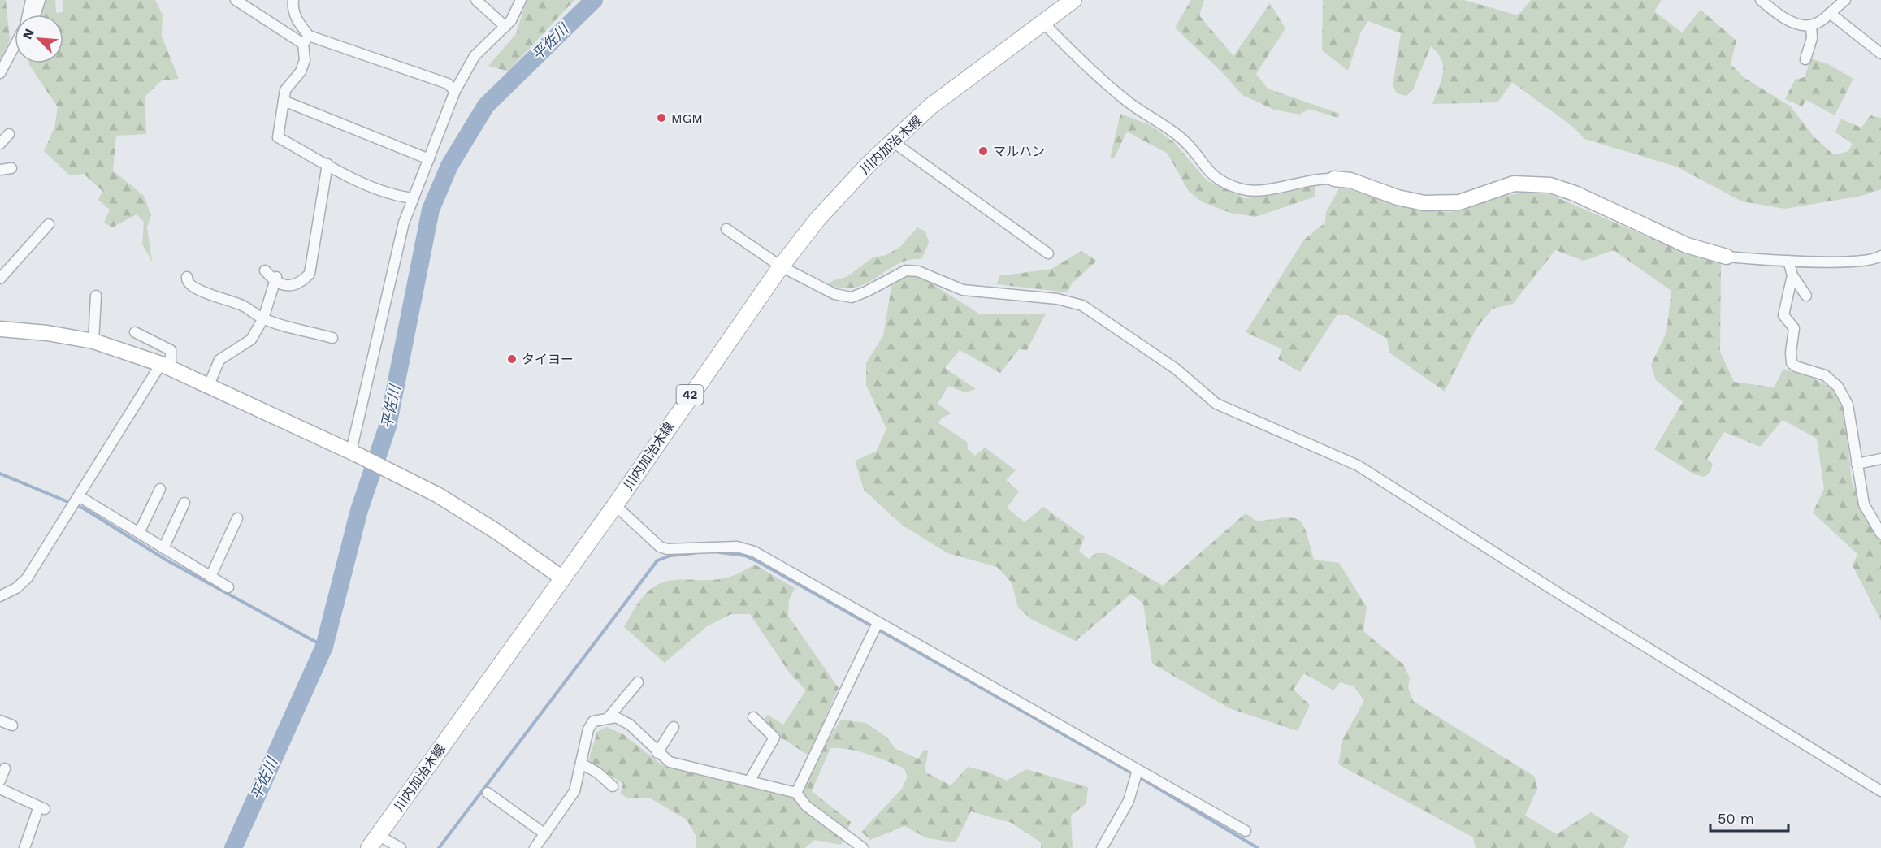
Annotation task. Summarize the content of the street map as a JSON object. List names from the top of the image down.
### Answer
{
  "streets": {
    "main road": ["川内加治木線", "42"]
  },
  "water": ["平佐川"],
  "places": ["MGM", "マルハン", "タイヨー"],
  "scale_bar": "50 m",
  "north": "top left"
}
